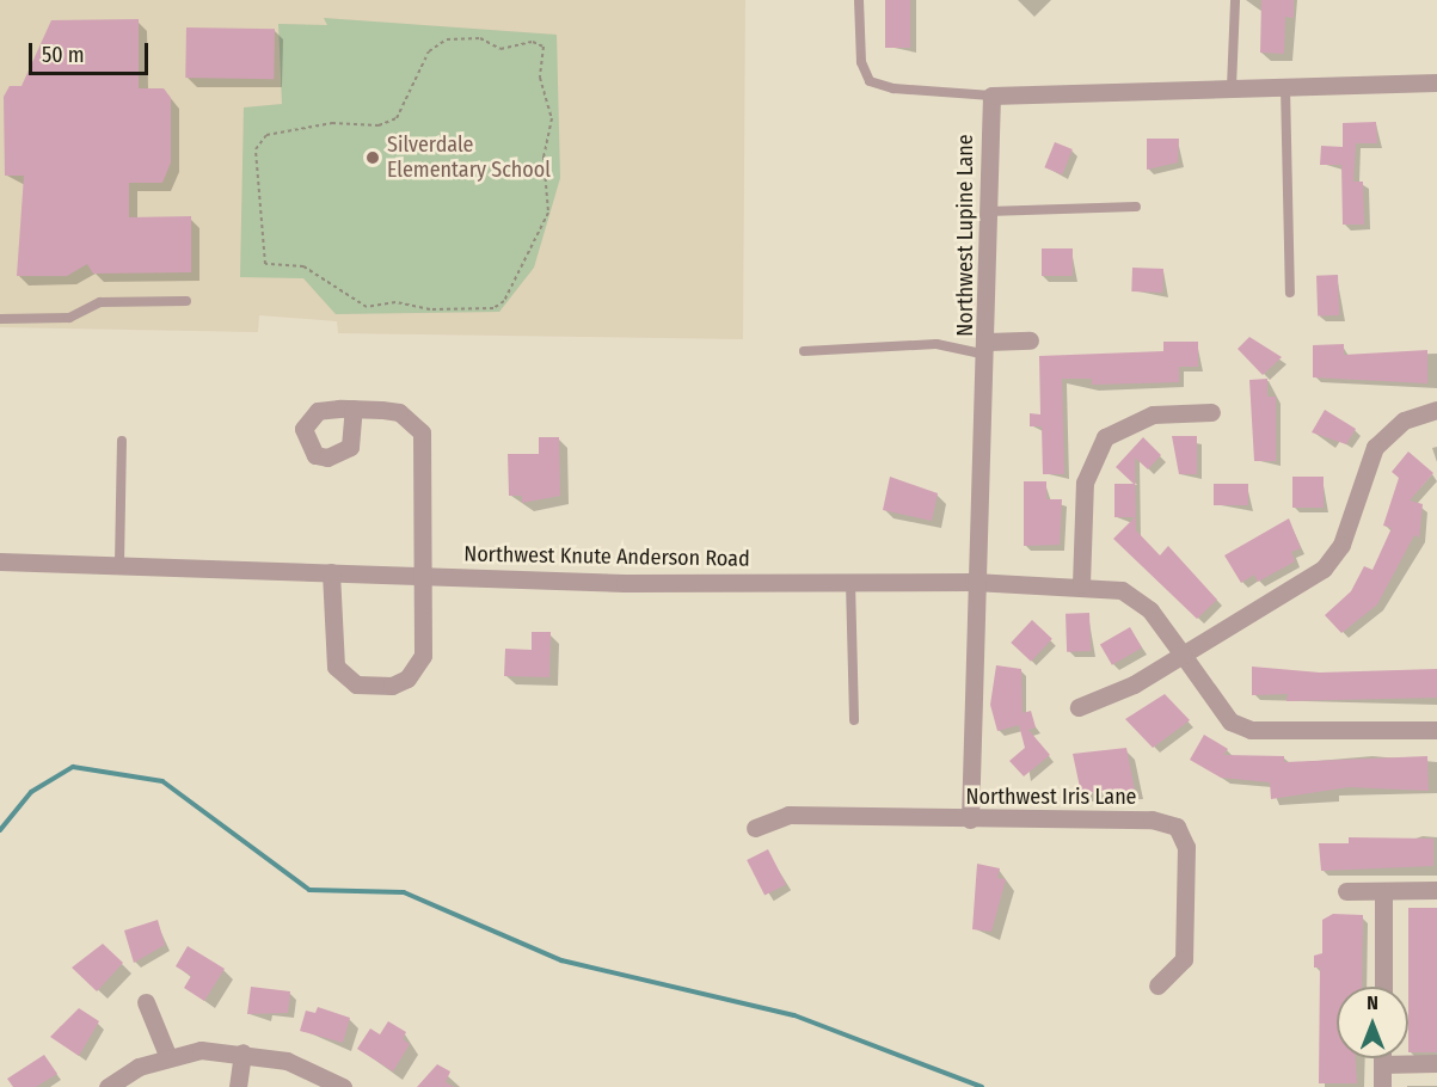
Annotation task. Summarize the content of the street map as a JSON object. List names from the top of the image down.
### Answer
{
  "streets": {
    "street": ["Northwest Lupine Lane", "Northwest Knute Anderson Road", "Northwest Iris Lane"]
  },
  "crossings": [
    ["Northwest Lupine Lane", "Northwest Knute Anderson Road"],
    ["Northwest Lupine Lane", "Northwest Iris Lane"]
  ],
  "places": ["Silverdale Elementary School"],
  "scale_bar": "50 m",
  "north": "top"
}
